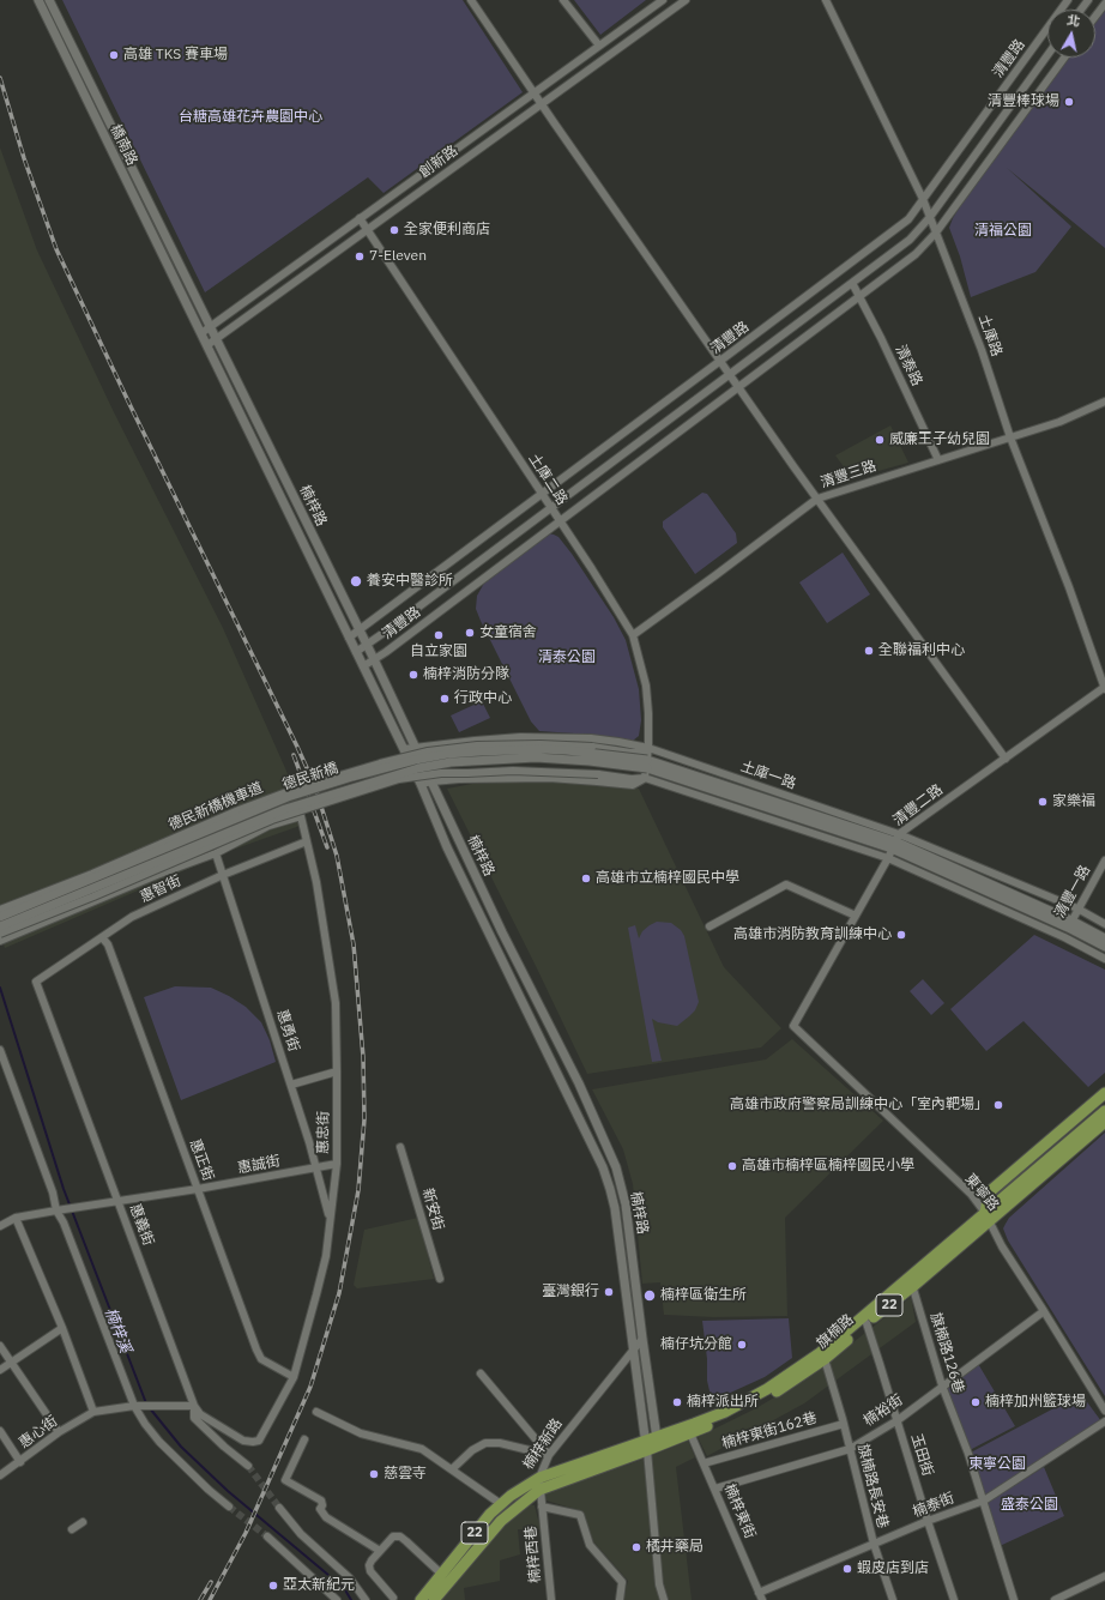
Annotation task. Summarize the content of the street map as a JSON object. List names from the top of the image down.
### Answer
{
  "streets": {
    "main road": ["22", "旗楠路", "楠梓新路"],
    "street": [
      "清豐路",
      "橋南路",
      "創新路",
      "土庫路",
      "清泰路",
      "清豐三路",
      "土庫二路",
      "楠梓路",
      "土庫一路",
      "德民新橋",
      "清豐二路",
      "德民新橋機車道",
      "惠智街",
      "清豐一路",
      "惠勇街",
      "惠忠街",
      "惠正街",
      "惠誠街",
      "東寧路",
      "新安街",
      "惠義街",
      "旗楠路126巷",
      "楠裕街",
      "楠梓東街162巷",
      "惠心街",
      "玉田街",
      "旗楠路長安巷",
      "楠泰街",
      "楠梓東街",
      "楠梓西巷"
    ]
  },
  "crossings": [
    ["清豐路", "土庫路"],
    ["清豐路", "清泰路"],
    ["清豐路", "土庫二路"],
    ["清豐路", "楠梓路"],
    ["橋南路", "楠梓路"],
    ["創新路", "土庫二路"],
    ["創新路", "楠梓路"],
    ["土庫路", "清豐三路"],
    ["土庫路", "清豐二路"],
    ["清泰路", "清豐三路"],
    ["清豐三路", "土庫二路"],
    ["土庫二路", "土庫一路"],
    ["土庫二路", "德民新橋"],
    ["土庫二路", "德民新橋機車道"],
    ["楠梓路", "土庫一路"],
    ["楠梓路", "旗楠路"],
    ["楠梓路", "楠梓新路"],
    ["土庫一路", "德民新橋"],
    ["土庫一路", "清豐二路"],
    ["土庫一路", "德民新橋機車道"],
    ["土庫一路", "清豐一路"],
    ["清豐二路", "東寧路"],
    ["惠智街", "惠勇街"],
    ["惠智街", "惠忠街"],
    ["惠智街", "惠正街"],
    ["惠智街", "惠義街"],
    ["惠勇街", "惠忠街"],
    ["惠勇街", "惠誠街"],
    ["惠忠街", "惠正街"],
    ["惠忠街", "惠誠街"],
    ["惠忠街", "惠義街"],
    ["惠正街", "惠誠街"],
    ["惠誠街", "惠義街"],
    ["東寧路", "旗楠路"],
    ["東寧路", "楠裕街"],
    ["旗楠路", "旗楠路126巷"],
    ["旗楠路", "楠梓新路"],
    ["旗楠路", "玉田街"],
    ["旗楠路", "旗楠路長安巷"],
    ["旗楠路", "楠梓東街"],
    ["旗楠路", "楠梓西巷"],
    ["旗楠路126巷", "楠裕街"],
    ["旗楠路126巷", "楠泰街"],
    ["楠裕街", "玉田街"],
    ["楠裕街", "旗楠路長安巷"],
    ["楠裕街", "楠梓東街"],
    ["楠梓東街162巷", "旗楠路長安巷"],
    ["楠梓東街162巷", "楠梓東街"],
    ["楠梓新路", "楠梓西巷"],
    ["玉田街", "楠泰街"],
    ["旗楠路長安巷", "楠泰街"],
    ["楠泰街", "楠梓東街"]
  ],
  "water": ["楠梓溪"],
  "parks": [
    "台糖高雄花卉農園中心",
    "清福公園",
    "清泰公園",
    "東寧公園",
    "盛泰公園"
  ],
  "places": [
    "高雄 TKS 賽車場",
    "清豐棒球場",
    "全家便利商店",
    "7-Eleven",
    "威廉王子幼兒園",
    "養安中醫診所",
    "女童宿舍",
    "自立家園",
    "全聯福利中心",
    "楠梓消防分隊",
    "行政中心",
    "家樂福",
    "高雄市立楠梓國民中學",
    "高雄市消防教育訓練中心",
    "高雄市政府警察局訓練中心「室內靶場」",
    "高雄市楠梓區楠梓國民小學",
    "臺灣銀行",
    "楠梓區衛生所",
    "楠仔坑分館",
    "楠梓派出所",
    "楠梓加州籃球場",
    "慈雲寺",
    "橘井藥局",
    "蝦皮店到店",
    "亞太新紀元"
  ],
  "north": "top"
}
